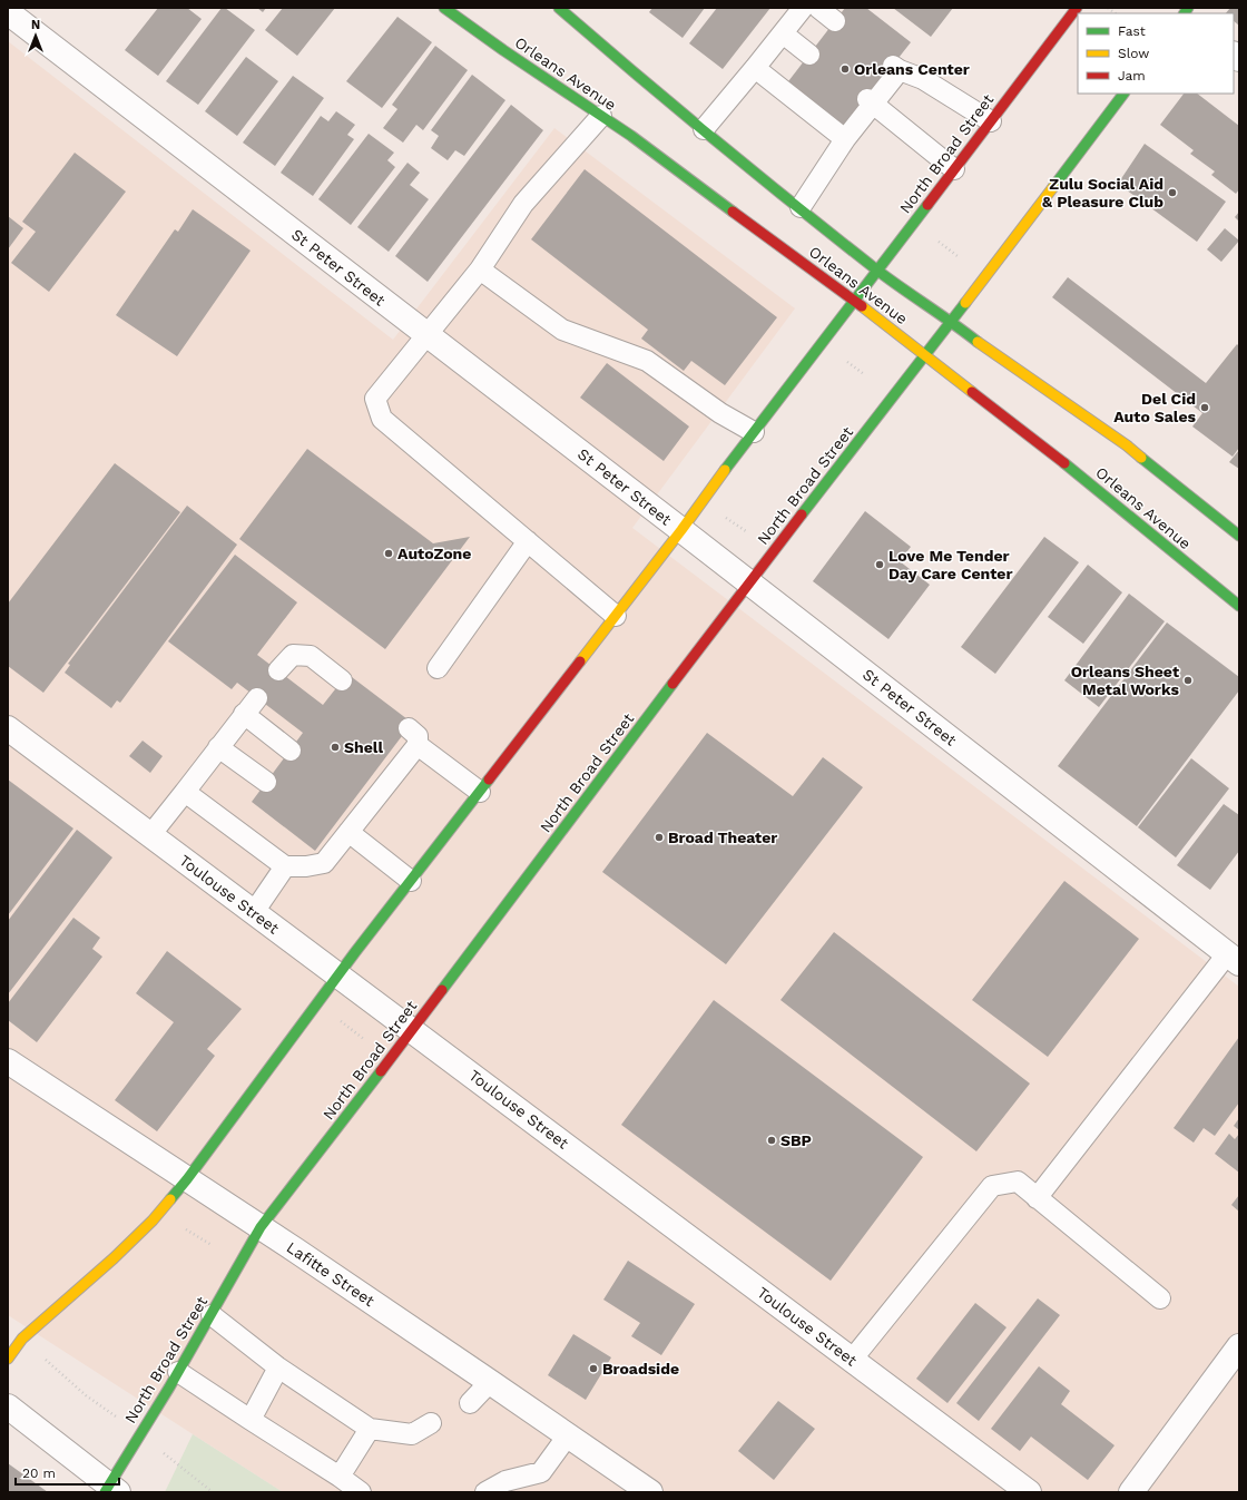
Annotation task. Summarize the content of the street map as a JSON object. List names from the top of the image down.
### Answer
{
  "streets": {
    "main road": ["Orleans Avenue", "North Broad Street"],
    "street": ["St Peter Street", "Toulouse Street", "Lafitte Street"]
  },
  "crossings": [
    ["Orleans Avenue", "North Broad Street"],
    ["North Broad Street", "St Peter Street"],
    ["North Broad Street", "Toulouse Street"],
    ["North Broad Street", "Lafitte Street"]
  ],
  "places": [
    "Orleans Center",
    "Zulu Social Aid & Pleasure Club",
    "Del Cid Auto Sales",
    "AutoZone",
    "Love Me Tender Day Care Center",
    "Orleans Sheet Metal Works",
    "Shell",
    "Broad Theater",
    "SBP",
    "Broadside"
  ],
  "legend": ["Fast", "Slow", "Jam"],
  "scale_bar": "20 m",
  "north": "top"
}
